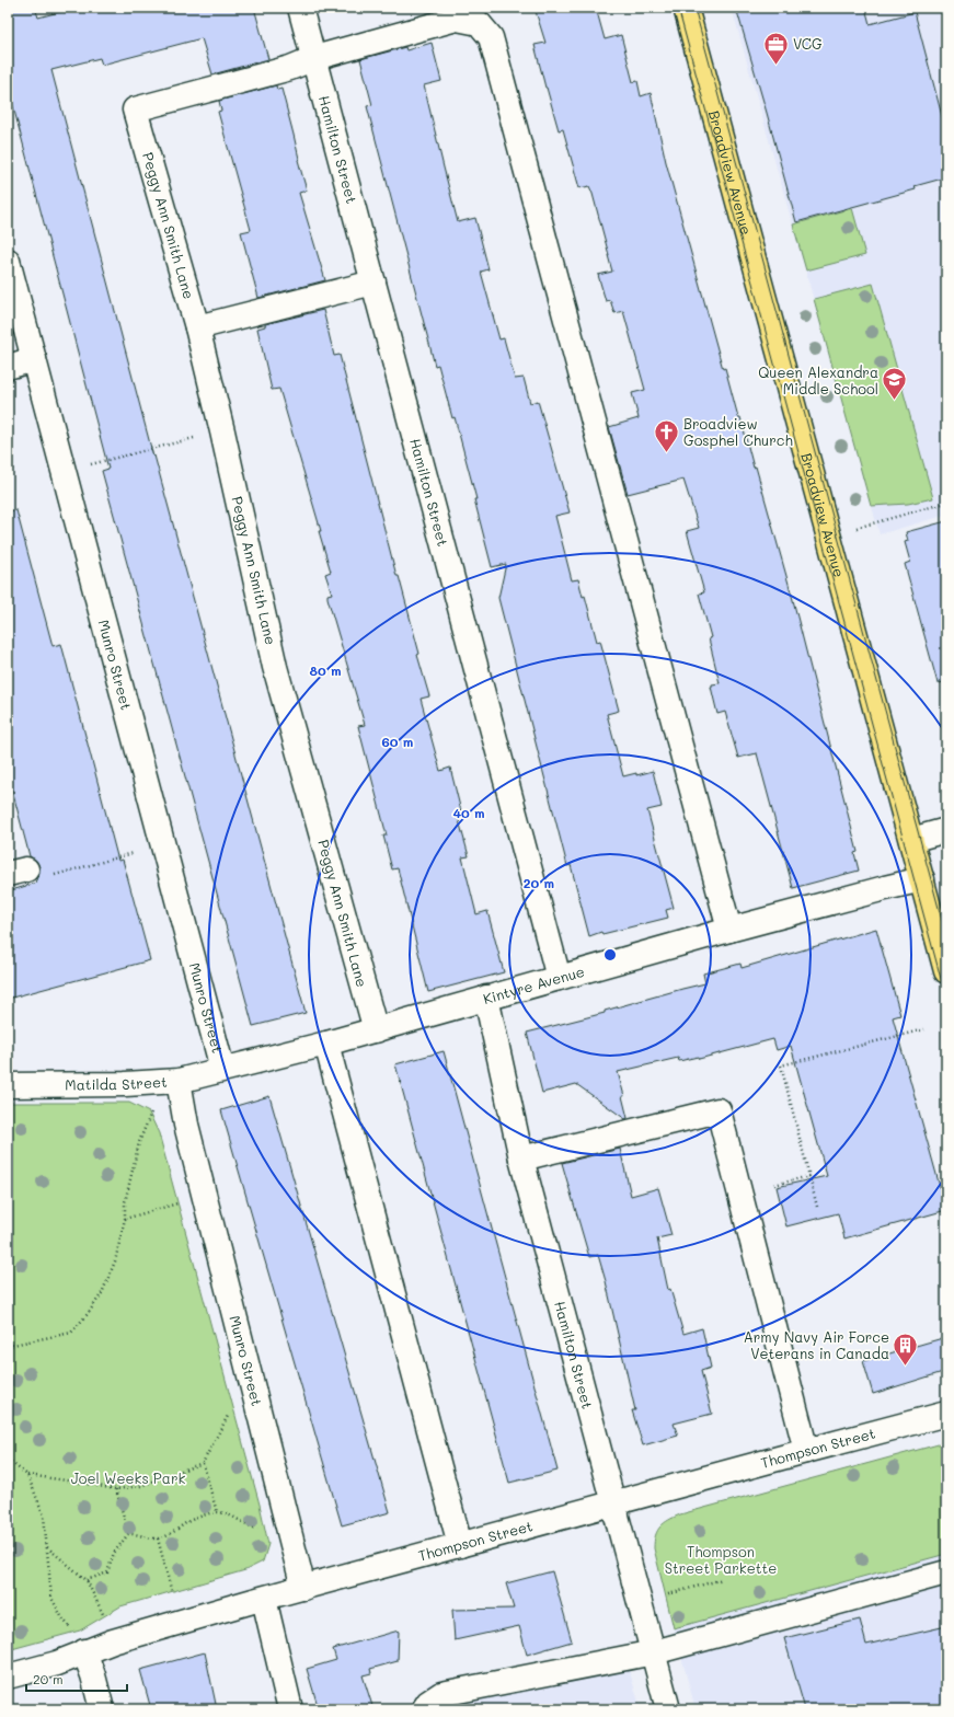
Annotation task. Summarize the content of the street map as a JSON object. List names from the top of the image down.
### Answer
{
  "streets": {
    "main road": ["Broadview Avenue"],
    "street": [
      "Hamilton Street",
      "Peggy Ann Smith Lane",
      "Munro Street",
      "Kintyre Avenue",
      "Matilda Street",
      "Thompson Street"
    ]
  },
  "crossings": [
    ["Hamilton Street", "Peggy Ann Smith Lane"],
    ["Hamilton Street", "Kintyre Avenue"],
    ["Hamilton Street", "Thompson Street"],
    ["Broadview Avenue", "Kintyre Avenue"],
    ["Peggy Ann Smith Lane", "Kintyre Avenue"],
    ["Munro Street", "Kintyre Avenue"],
    ["Munro Street", "Matilda Street"],
    ["Munro Street", "Thompson Street"],
    ["Kintyre Avenue", "Matilda Street"]
  ],
  "parks": ["Joel Weeks Park", "Thompson Street Parkette"],
  "places": {
    "office": ["VCG"],
    "school or university": ["Queen Alexandra Middle School"],
    "church": ["Broadview Gosphel Church"],
    "building": ["Army Navy Air Force Veterans in Canada"]
  },
  "scale_bar": "20 m",
  "rings": [
    "80 m",
    "60 m",
    "40 m",
    "20 m"
  ]
}
